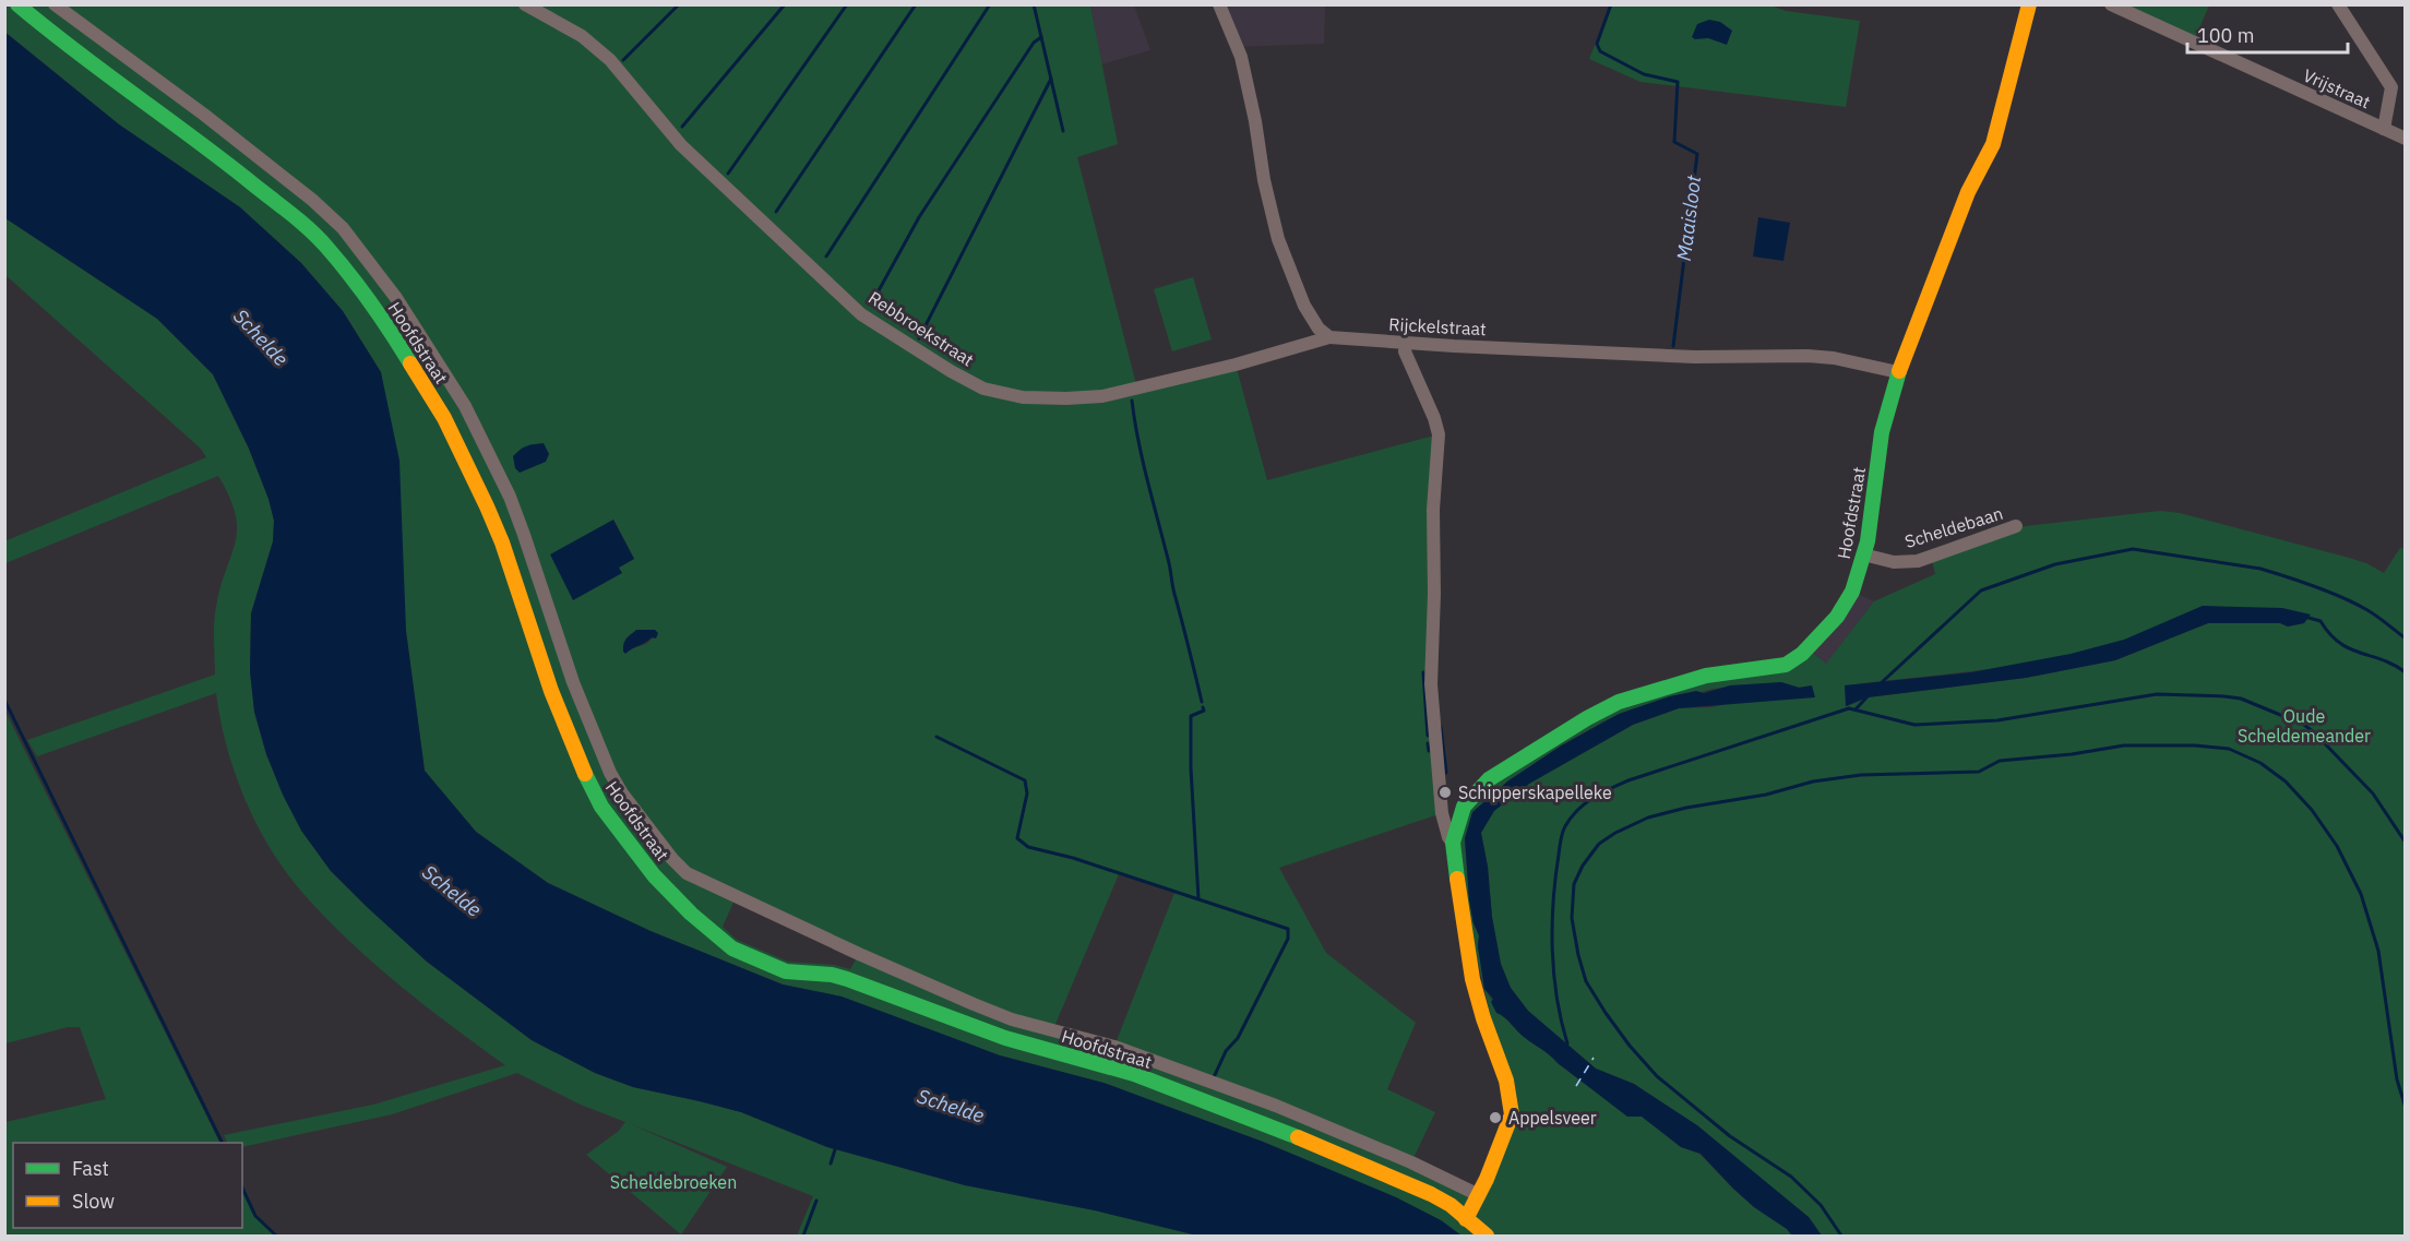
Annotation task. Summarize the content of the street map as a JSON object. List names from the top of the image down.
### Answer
{
  "streets": {
    "street": [
      "Vrijstraat",
      "Rijckelstraat",
      "Rebbroekstraat",
      "Hoofdstraat",
      "Scheldebaan"
    ]
  },
  "crossings": [
    ["Rijckelstraat", "Rebbroekstraat"],
    ["Rijckelstraat", "Hoofdstraat"],
    ["Hoofdstraat", "Scheldebaan"]
  ],
  "water": ["Maaisloot", "Schelde"],
  "parks": ["Oude Scheldemeander", "Scheldebroeken"],
  "places": ["Schipperskapelleke", "Appelsveer"],
  "legend": ["Fast", "Slow"],
  "scale_bar": "100 m"
}
